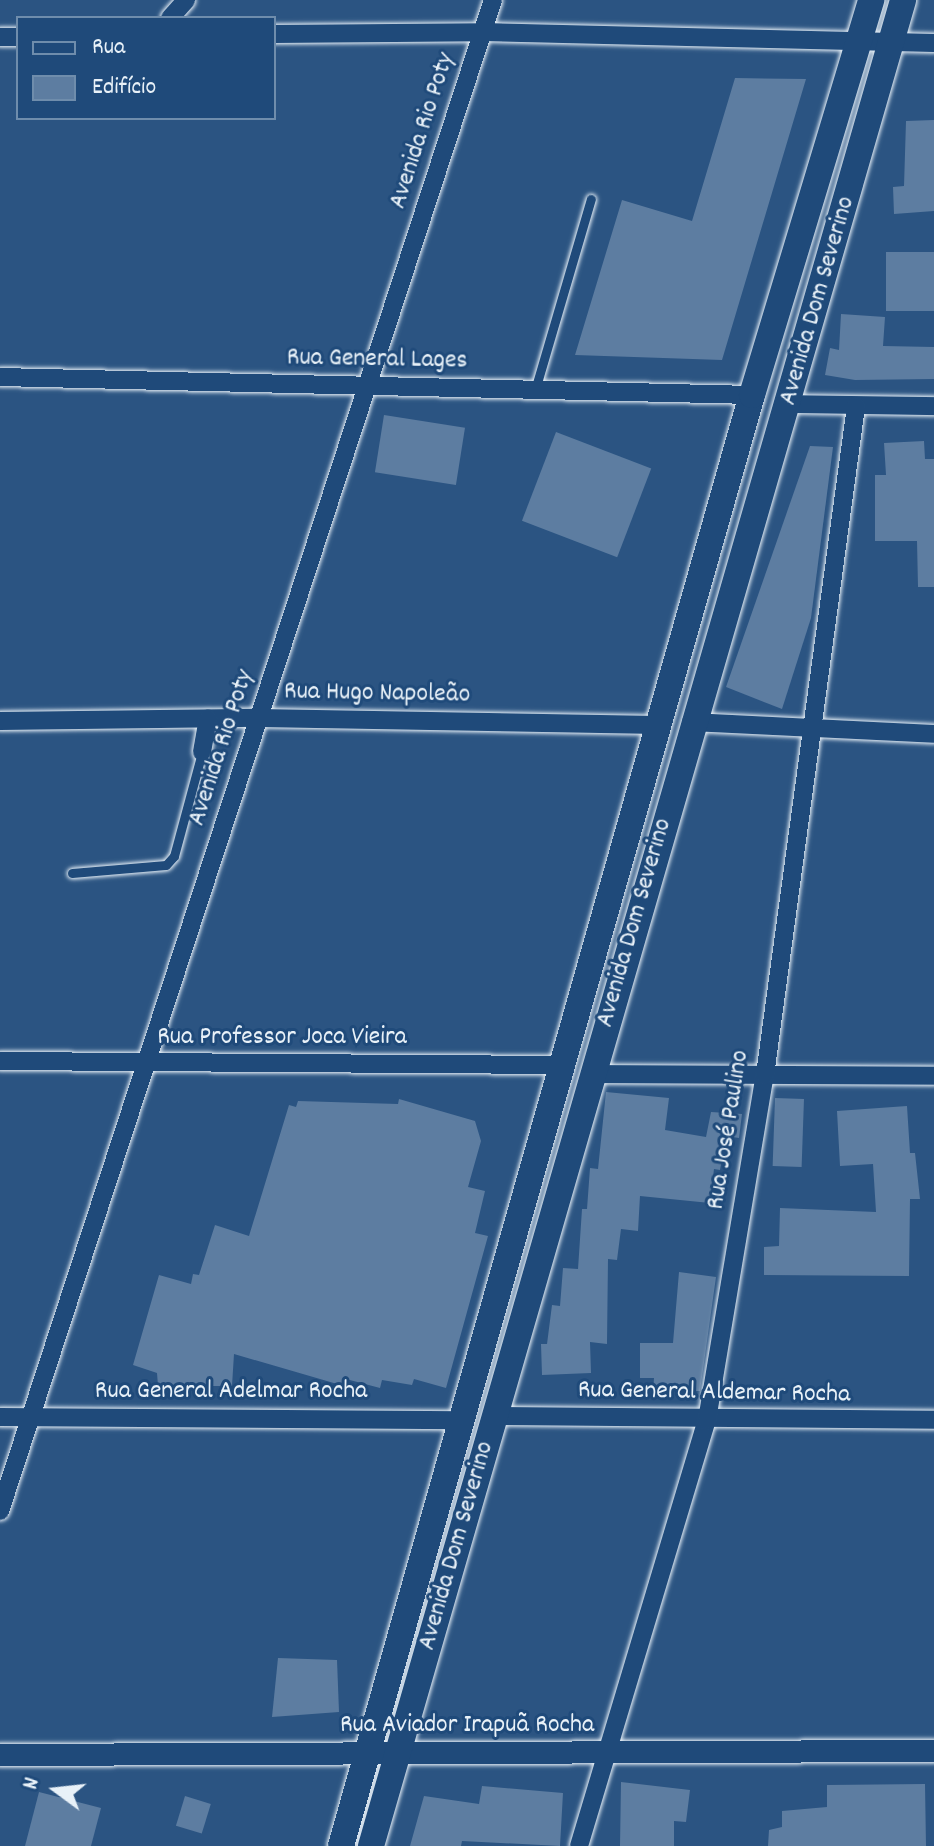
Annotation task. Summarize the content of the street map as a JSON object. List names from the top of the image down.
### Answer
{
  "streets": {
    "main road": ["Avenida Dom Severino"],
    "street": [
      "Avenida Rio Poty",
      "Rua General Lages",
      "Rua Hugo Napoleão",
      "Rua Professor Joca Vieira",
      "Rua José Paulino",
      "Rua General Adelmar Rocha",
      "Rua General Aldemar Rocha",
      "Rua Aviador Irapuã Rocha"
    ]
  },
  "crossings": [
    ["Avenida Rio Poty", "Rua General Lages"],
    ["Avenida Rio Poty", "Rua Hugo Napoleão"],
    ["Avenida Rio Poty", "Rua Professor Joca Vieira"],
    ["Avenida Rio Poty", "Rua General Adelmar Rocha"],
    ["Avenida Dom Severino", "Rua General Lages"],
    ["Avenida Dom Severino", "Rua Hugo Napoleão"],
    ["Avenida Dom Severino", "Rua Professor Joca Vieira"],
    ["Avenida Dom Severino", "Rua General Adelmar Rocha"],
    ["Avenida Dom Severino", "Rua General Aldemar Rocha"],
    ["Avenida Dom Severino", "Rua Aviador Irapuã Rocha"],
    ["Rua José Paulino", "Rua General Aldemar Rocha"],
    ["Rua José Paulino", "Rua Aviador Irapuã Rocha"]
  ],
  "legend": ["Rua", "Edifício"],
  "north": "left"
}
